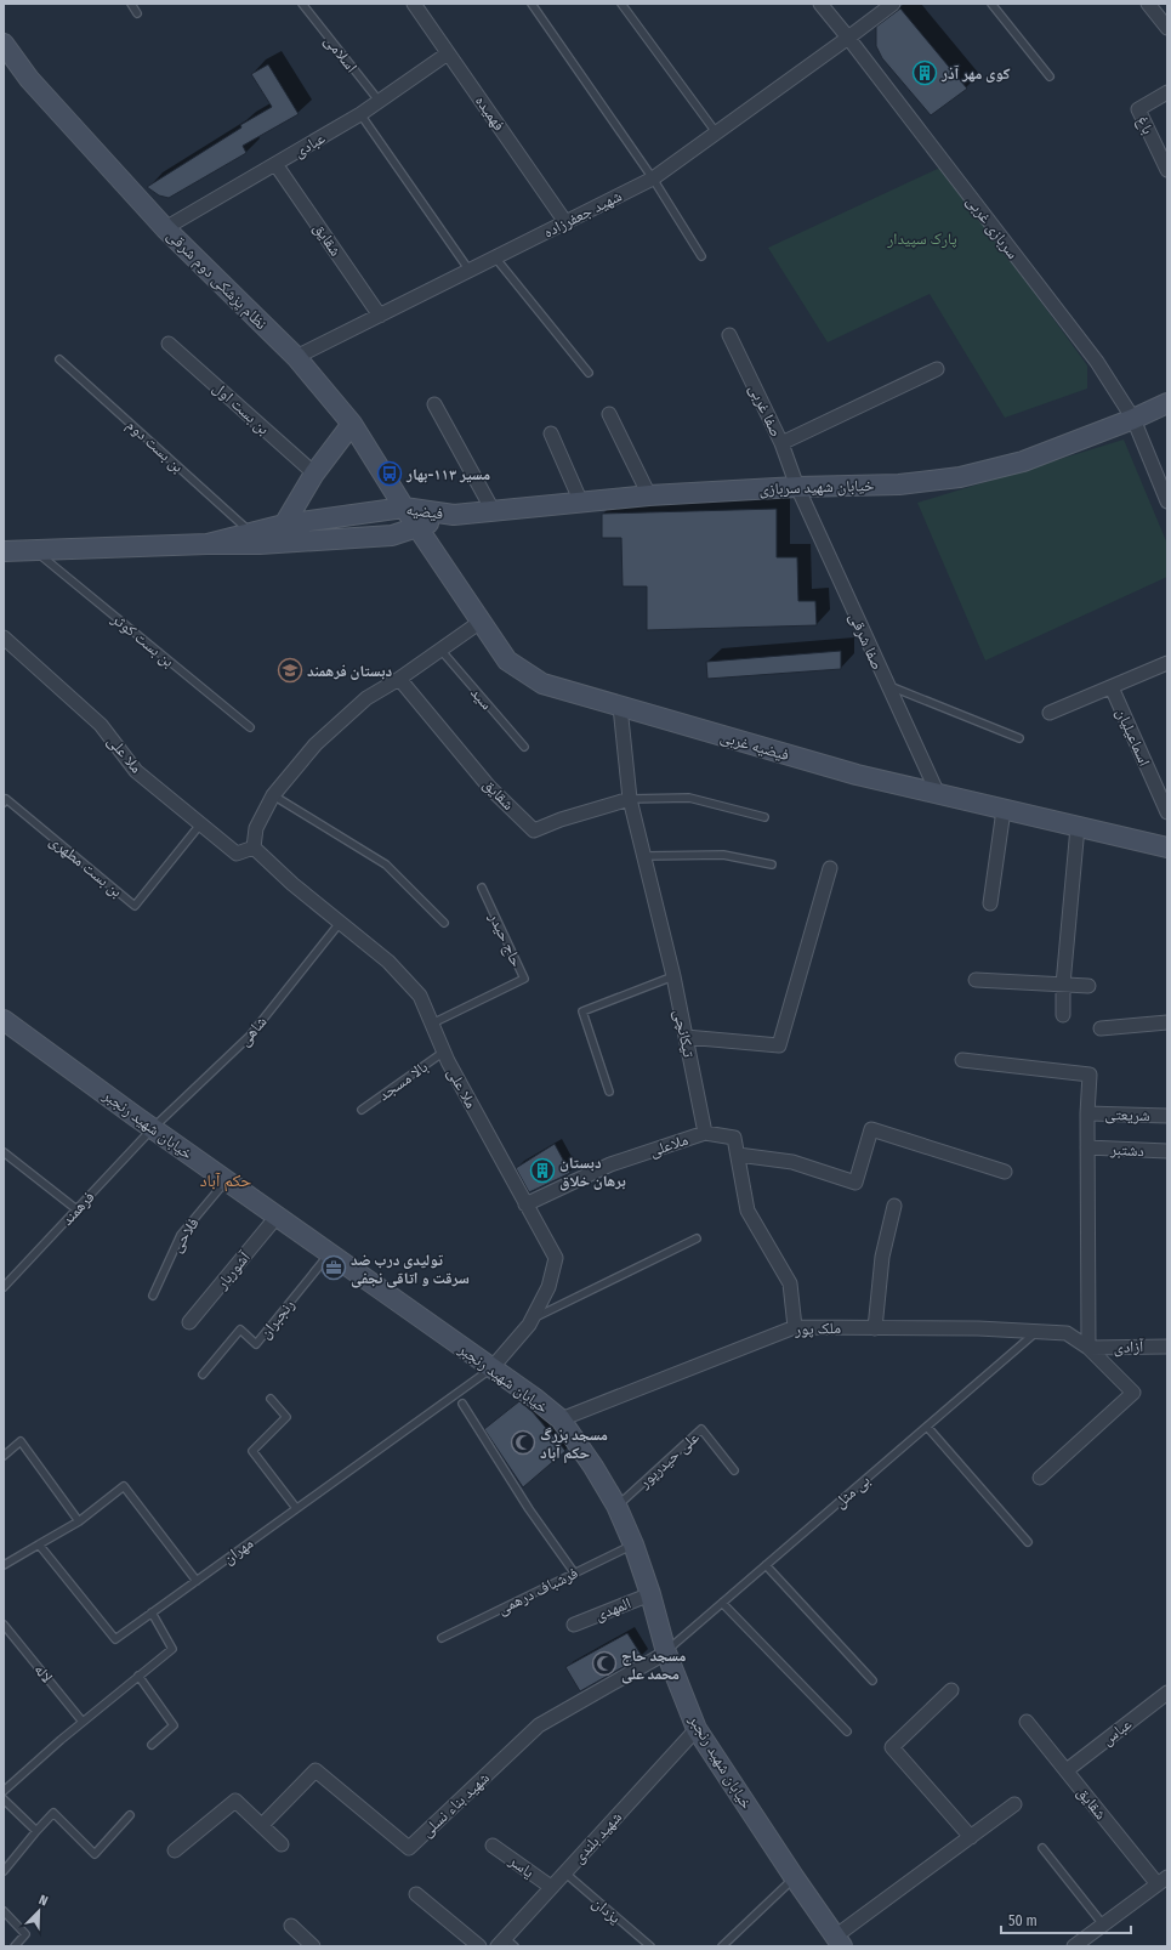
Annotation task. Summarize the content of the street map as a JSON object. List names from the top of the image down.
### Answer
{
  "streets": {
    "street": [
      "فهمیده",
      "باغ",
      "عبادی",
      "شهید جعفرزاده",
      "سربازی غربی",
      "شقایق",
      "نظام پزشکی دوم شرقی",
      "بن بست اول",
      "صفا غربی",
      "خیابان شهید سربازی",
      "فیضیه",
      "صفا شرقی",
      "اسماعیلیان",
      "فیضیه غربی",
      "ملا علی",
      "تیکانچی",
      "شریعتی",
      "خیابان شهید رنجبر",
      "ملاعلی",
      "دشتبر",
      "آشوربار",
      "ملک پور",
      "آزادی",
      "المهدی",
      "عباس",
      "شهید بناء نسلی",
      "شهید بلندی",
      "یاسر"
    ],
    "lane": [
      "اسلامی",
      "بن بست دوم",
      "بن بست کوثر",
      "سید",
      "بن بست مطهری",
      "حاج حیدر",
      "شاهی",
      "بالا مسجد",
      "فرهمند",
      "فلاحی",
      "رنجبران",
      "علی‌ حیدرپور",
      "بی مثل",
      "مهران",
      "فرشباف درهمی",
      "لاله",
      "یزدان"
    ]
  },
  "crossings": [
    ["اسلامی", "عبادی"],
    ["فهمیده", "عبادی"],
    ["فهمیده", "شهید جعفرزاده"],
    ["عبادی", "شقایق"],
    ["عبادی", "نظام پزشکی دوم شرقی"],
    ["شهید جعفرزاده", "سربازی غربی"],
    ["شهید جعفرزاده", "شقایق"],
    ["شهید جعفرزاده", "نظام پزشکی دوم شرقی"],
    ["سربازی غربی", "خیابان شهید سربازی"],
    ["شقایق", "تیکانچی"],
    ["شقایق", "عباس"],
    ["نظام پزشکی دوم شرقی", "فیضیه"],
    ["نظام پزشکی دوم شرقی", "فیضیه غربی"],
    ["صفا غربی", "خیابان شهید سربازی"],
    ["صفا غربی", "صفا شرقی"],
    ["بن بست دوم", "فیضیه"],
    ["خیابان شهید سربازی", "فیضیه"],
    ["خیابان شهید سربازی", "صفا شرقی"],
    ["فیضیه", "بن بست کوثر"],
    ["فیضیه", "فیضیه غربی"],
    ["صفا شرقی", "فیضیه غربی"],
    ["فیضیه غربی", "تیکانچی"],
    ["ملا علی", "بن بست مطهری"],
    ["ملا علی", "حاج حیدر"],
    ["ملا علی", "شاهی"],
    ["ملا علی", "بالا مسجد"],
    ["ملا علی", "خیابان شهید رنجبر"],
    ["ملا علی", "ملاعلی"],
    ["ملا علی", "مهران"],
    ["شاهی", "خیابان شهید رنجبر"],
    ["شاهی", "فرهمند"],
    ["تیکانچی", "ملاعلی"],
    ["خیابان شهید رنجبر", "فرهمند"],
    ["خیابان شهید رنجبر", "فلاحی"],
    ["خیابان شهید رنجبر", "آشوربار"],
    ["خیابان شهید رنجبر", "رنجبران"],
    ["خیابان شهید رنجبر", "ملک پور"],
    ["خیابان شهید رنجبر", "علی‌ حیدرپور"],
    ["خیابان شهید رنجبر", "بی مثل"],
    ["خیابان شهید رنجبر", "مهران"],
    ["خیابان شهید رنجبر", "فرشباف درهمی"],
    ["خیابان شهید رنجبر", "المهدی"],
    ["خیابان شهید رنجبر", "شهید بناء نسلی"],
    ["خیابان شهید رنجبر", "شهید بلندی"],
    ["ملک پور", "آزادی"],
    ["ملک پور", "بی مثل"],
    ["بی مثل", "شهید بناء نسلی"],
    ["شهید بلندی", "یاسر"],
    ["شهید بلندی", "یزدان"]
  ],
  "districts": ["حکم آباد"],
  "parks": ["پارک سپیدار"],
  "places": {
    "building": ["کوی مهر آذر", "دبستان برهان خلاق"],
    "bus stop": ["مسیر ۱۱۳-بهار"],
    "school or university": ["دبستان فرهمند"],
    "office": ["تولیدی درب ضد سرقت و اتاقی نجفی"],
    "mosque": ["مسجد بزرگ حکم آباد", "مسجد حاج محمد علی"]
  },
  "scale_bar": "50 m",
  "north": "top right"
}
